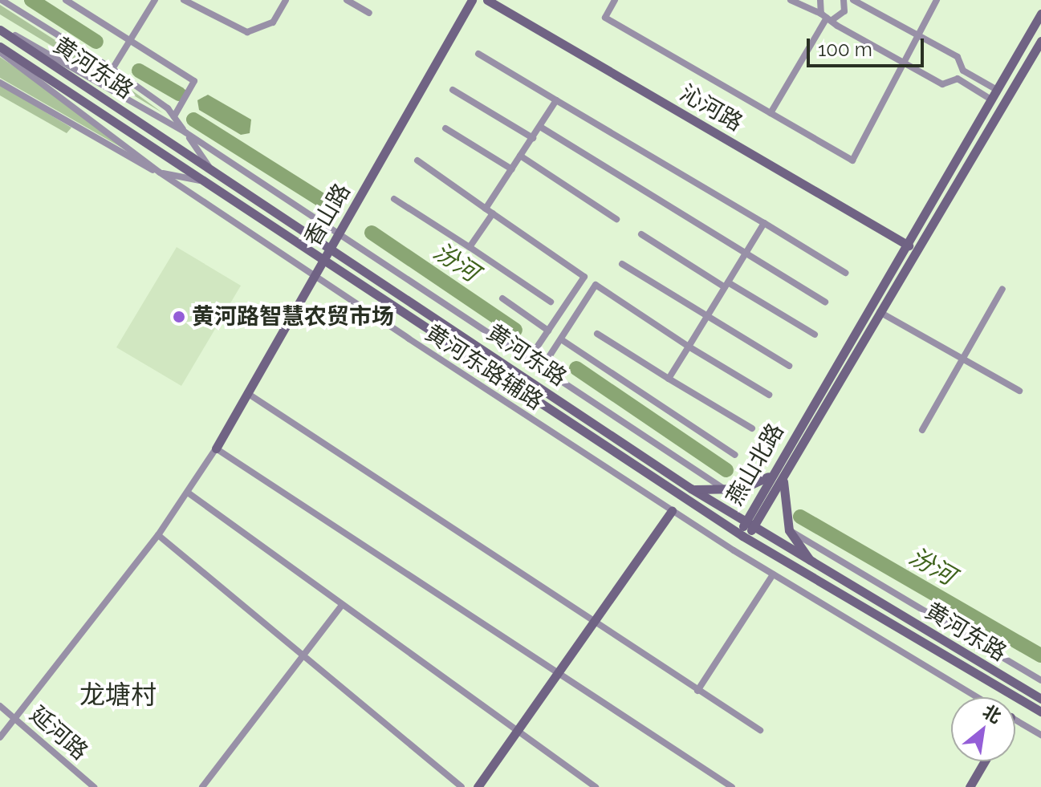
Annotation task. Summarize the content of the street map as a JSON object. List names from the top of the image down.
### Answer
{
  "streets": {
    "street": [
      "黄河东路",
      "沁河路",
      "香山路",
      "黄河东路辅路",
      "燕山北路",
      "延河路"
    ]
  },
  "crossings": [
    ["黄河东路", "香山路"],
    ["黄河东路", "黄河东路辅路"],
    ["黄河东路", "燕山北路"],
    ["沁河路", "燕山北路"],
    ["香山路", "黄河东路辅路"]
  ],
  "districts": ["龙塘村"],
  "water": ["汾河"],
  "places": ["黄河路智慧农贸市场"],
  "scale_bar": "100 m",
  "north": "top right"
}
